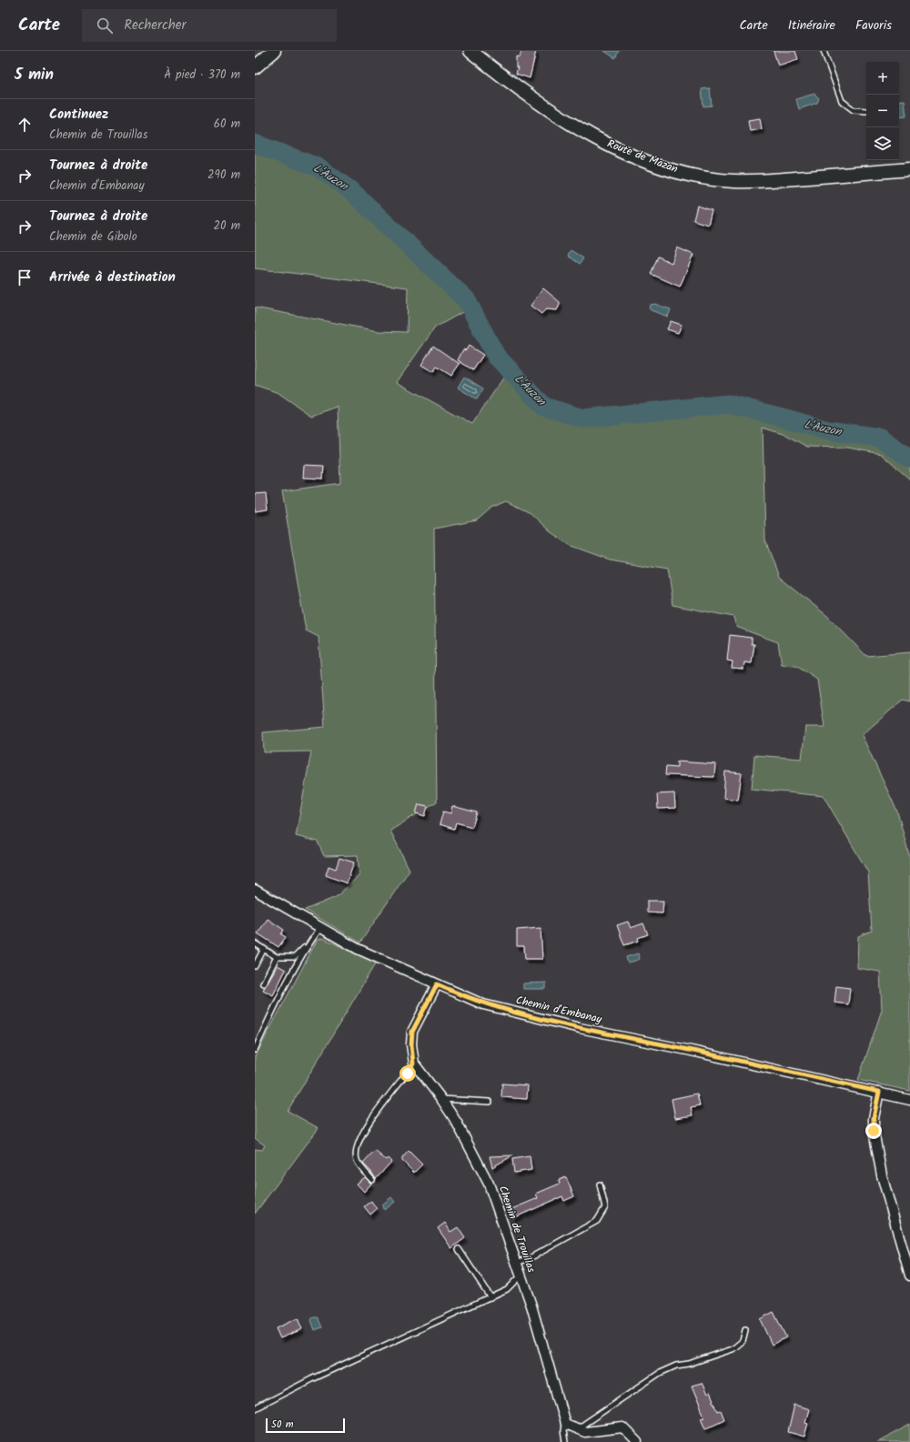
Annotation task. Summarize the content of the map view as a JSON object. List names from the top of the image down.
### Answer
{
  "streets": {
    "main road": ["Route de Mazan"],
    "street": ["Chemin d'Embanay", "Chemin de Trouillas"]
  },
  "water": ["L'Auzon"],
  "scale_bar": "50 m",
  "page": {
    "header": "Carte",
    "search": "Rechercher",
    "nav": ["Carte", "Itinéraire", "Favoris"],
    "heading": ["5 min", "À pied · 370 m"],
    "map_buttons": ["+", "−"],
    "list": [
      ["Continuez", "Chemin de Trouillas", "60 m"],
      ["Tournez à droite", "Chemin d'Embanay", "290 m"],
      ["Tournez à droite", "Chemin de Gibolo", "20 m"],
      "Arrivée à destination"
    ],
    "scale": "50 m"
  }
}
